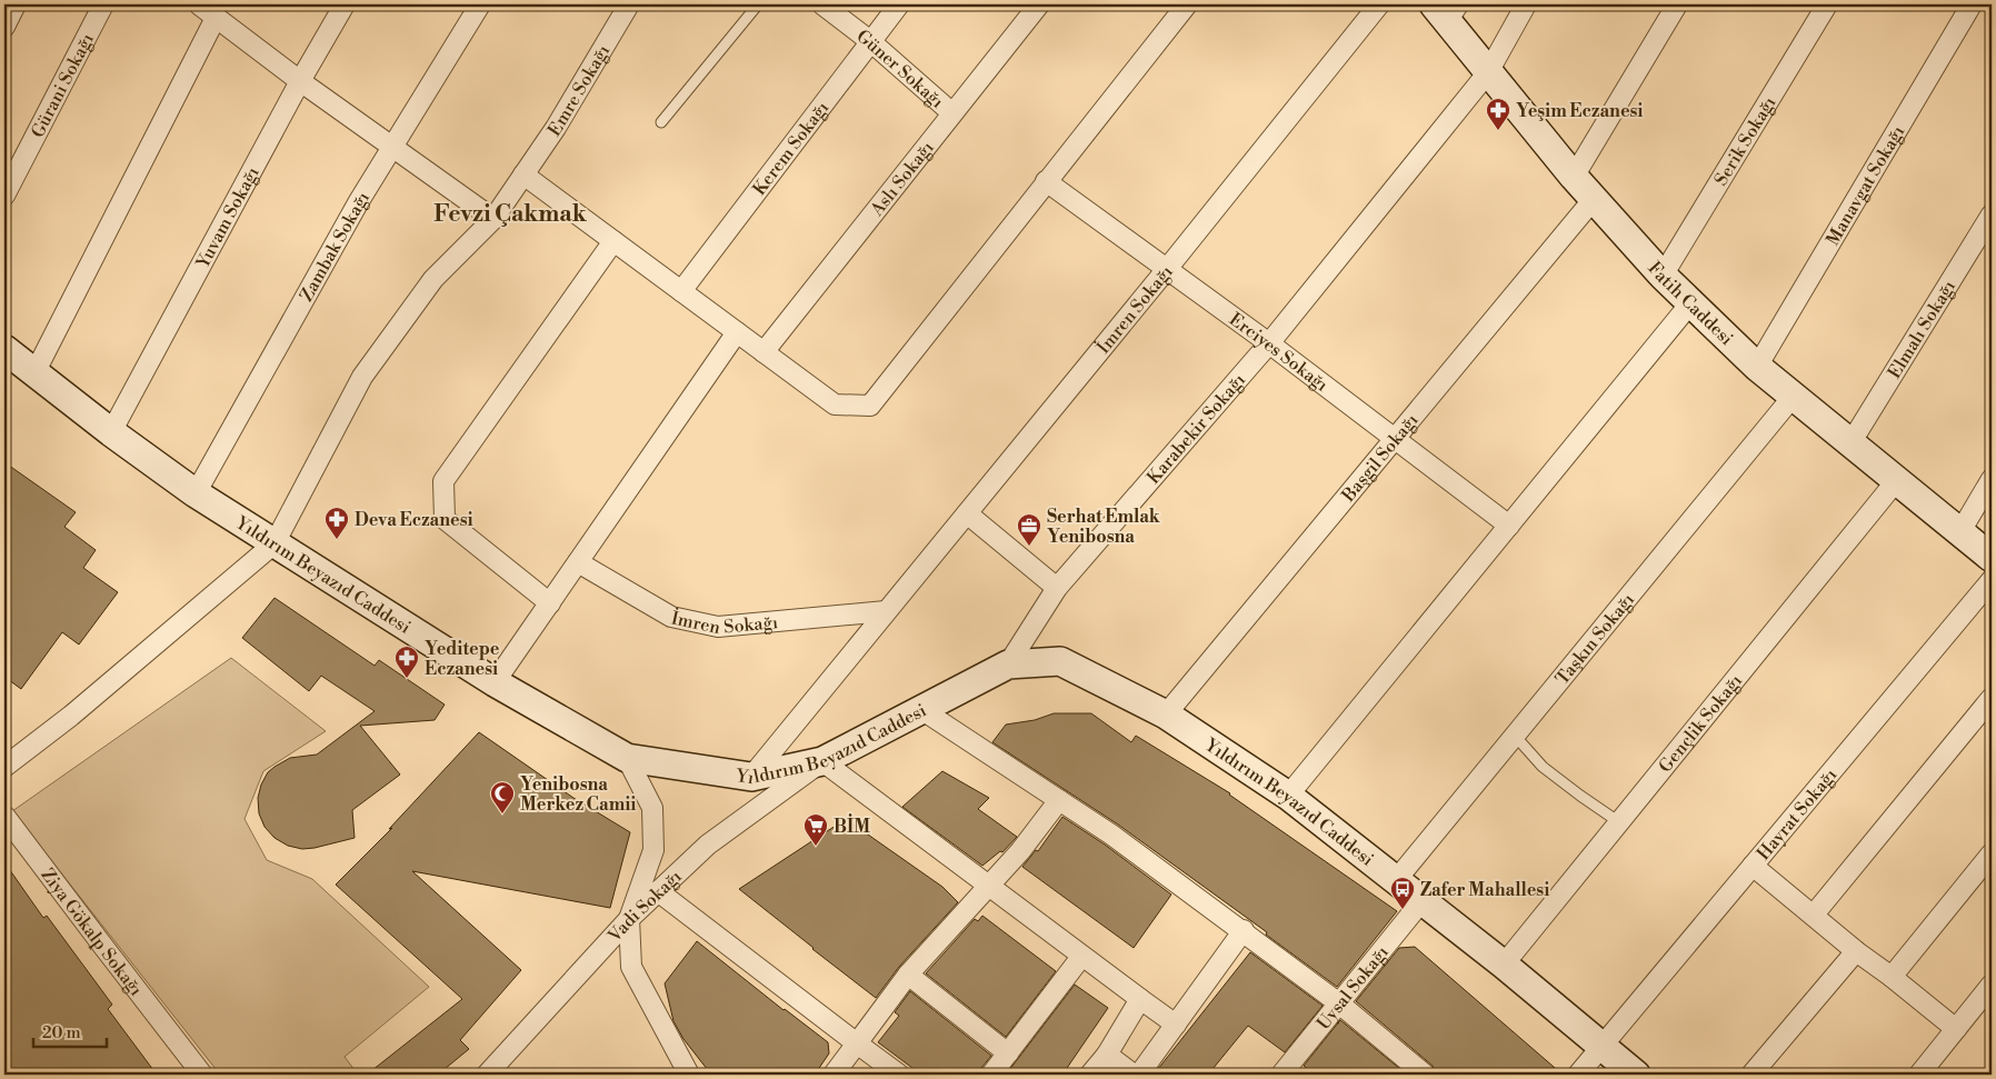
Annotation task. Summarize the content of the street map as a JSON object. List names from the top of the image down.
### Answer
{
  "streets": {
    "main road": ["Fatih Caddesi", "Yıldırım Beyazıd Caddesi"],
    "street": [
      "Güner Sokağı",
      "Gürani Sokağı",
      "Emre Sokağı",
      "Serik Sokağı",
      "Kerem Sokağı",
      "Aslı Sokağı",
      "Manavgat Sokağı",
      "Yuvam Sokağı",
      "Zambak Sokağı",
      "İmren Sokağı",
      "Elmalı Sokağı",
      "Erciyes Sokağı",
      "Karabekir Sokağı",
      "Başgil Sokağı",
      "Taşkın Sokağı",
      "Gençlik Sokağı",
      "Hayrat Sokağı",
      "Vadi Sokağı",
      "Ziya Gökalp Sokağı",
      "Uysal Sokağı"
    ]
  },
  "crossings": [
    ["Güner Sokağı", "Kerem Sokağı"],
    ["Güner Sokağı", "Aslı Sokağı"],
    ["Emre Sokağı", "Yıldırım Beyazıd Caddesi"],
    ["Serik Sokağı", "Fatih Caddesi"],
    ["Manavgat Sokağı", "Fatih Caddesi"],
    ["Yuvam Sokağı", "Yıldırım Beyazıd Caddesi"],
    ["Zambak Sokağı", "Yıldırım Beyazıd Caddesi"],
    ["Fatih Caddesi", "Elmalı Sokağı"],
    ["Fatih Caddesi", "Karabekir Sokağı"],
    ["Fatih Caddesi", "Başgil Sokağı"],
    ["Fatih Caddesi", "Taşkın Sokağı"],
    ["Fatih Caddesi", "Gençlik Sokağı"],
    ["İmren Sokağı", "Erciyes Sokağı"],
    ["İmren Sokağı", "Yıldırım Beyazıd Caddesi"],
    ["Erciyes Sokağı", "Karabekir Sokağı"],
    ["Erciyes Sokağı", "Başgil Sokağı"],
    ["Karabekir Sokağı", "Yıldırım Beyazıd Caddesi"],
    ["Başgil Sokağı", "Yıldırım Beyazıd Caddesi"],
    ["Yıldırım Beyazıd Caddesi", "Taşkın Sokağı"],
    ["Yıldırım Beyazıd Caddesi", "Gençlik Sokağı"],
    ["Yıldırım Beyazıd Caddesi", "Hayrat Sokağı"],
    ["Yıldırım Beyazıd Caddesi", "Vadi Sokağı"],
    ["Yıldırım Beyazıd Caddesi", "Uysal Sokağı"]
  ],
  "districts": ["Fevzi Çakmak"],
  "places": {
    "pharmacy": ["Yeşim Eczanesi", "Deva Eczanesi", "Yeditepe Eczanesi"],
    "office": ["Serhat Emlak Yenibosna"],
    "mosque": ["Yenibosna Merkez Camii"],
    "supermarket": ["BİM"],
    "bus stop": ["Zafer Mahallesi"]
  },
  "scale_bar": "20 m"
}
